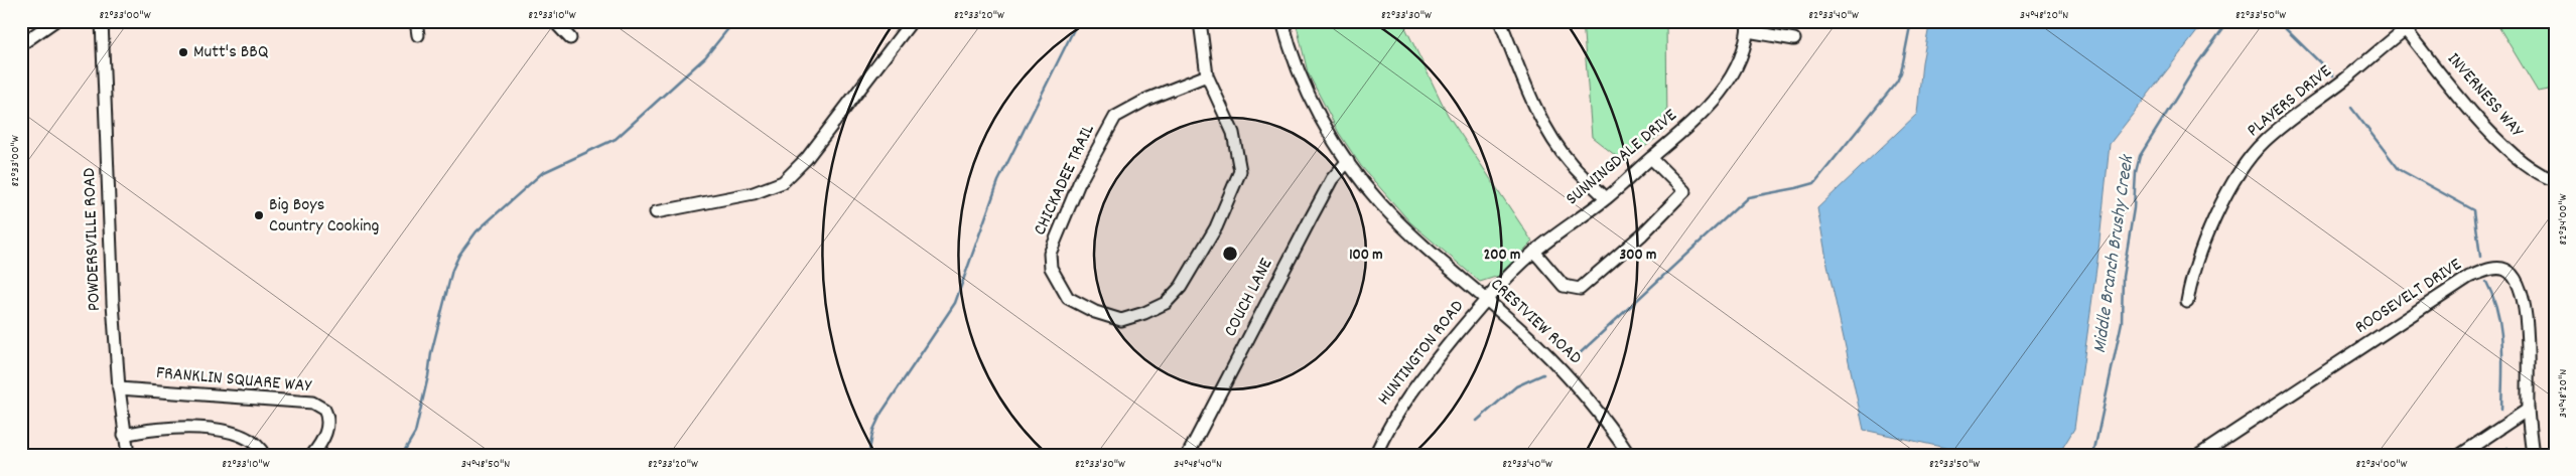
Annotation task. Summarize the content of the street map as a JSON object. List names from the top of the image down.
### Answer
{
  "streets": {
    "street": [
      "INVERNESS WAY",
      "PLAYERS DRIVE",
      "SUNNINGDALE DRIVE",
      "CHICKADEE TRAIL",
      "POWDERSVILLE ROAD",
      "ROOSEVELT DRIVE",
      "COUCH LANE",
      "CRESTVIEW ROAD",
      "HUNTINGTON ROAD",
      "FRANKLIN SQUARE WAY"
    ]
  },
  "crossings": [
    ["INVERNESS WAY", "PLAYERS DRIVE"],
    ["SUNNINGDALE DRIVE", "CRESTVIEW ROAD"],
    ["SUNNINGDALE DRIVE", "HUNTINGTON ROAD"],
    ["POWDERSVILLE ROAD", "FRANKLIN SQUARE WAY"],
    ["COUCH LANE", "CRESTVIEW ROAD"],
    ["CRESTVIEW ROAD", "HUNTINGTON ROAD"]
  ],
  "water": ["Middle Branch Brushy Creek"],
  "places": ["Mutt's BBQ", "Big Boys Country Cooking"],
  "coordinates": [
    "82°33'00\"W",
    "82°33'10\"W",
    "82°33'20\"W",
    "82°33'30\"W",
    "82°33'40\"W",
    "34°48'20\"N",
    "82°33'50\"W",
    "82°34'00\"W",
    "34°48'50\"N",
    "34°48'40\"N"
  ],
  "rings": ["100 m", "200 m", "300 m"]
}
